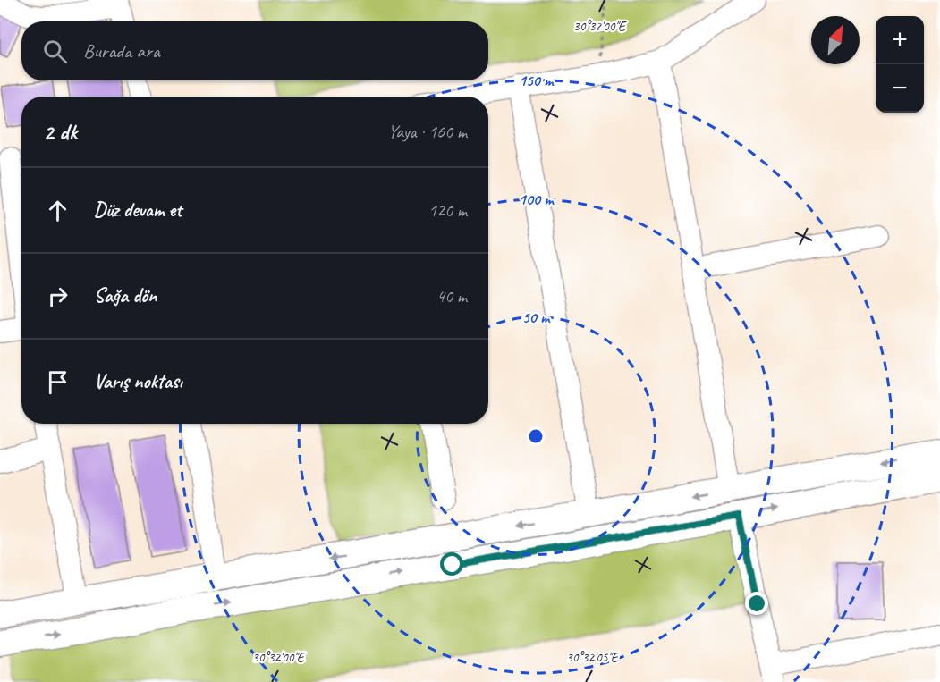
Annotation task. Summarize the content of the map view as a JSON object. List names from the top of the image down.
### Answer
{
  "north": "top right",
  "page": {
    "map_buttons": ["+", "−"],
    "search": "Burada ara",
    "heading": ["2 dk", "Yaya · 160 m"],
    "list": [
      ["Düz devam et", "120 m"],
      ["Sağa dön", "40 m"],
      "Varış noktası"
    ]
  },
  "coordinates": ["30°32'00\"E", "30°32'05\"E"],
  "rings": ["150 m", "100 m", "50 m"]
}
